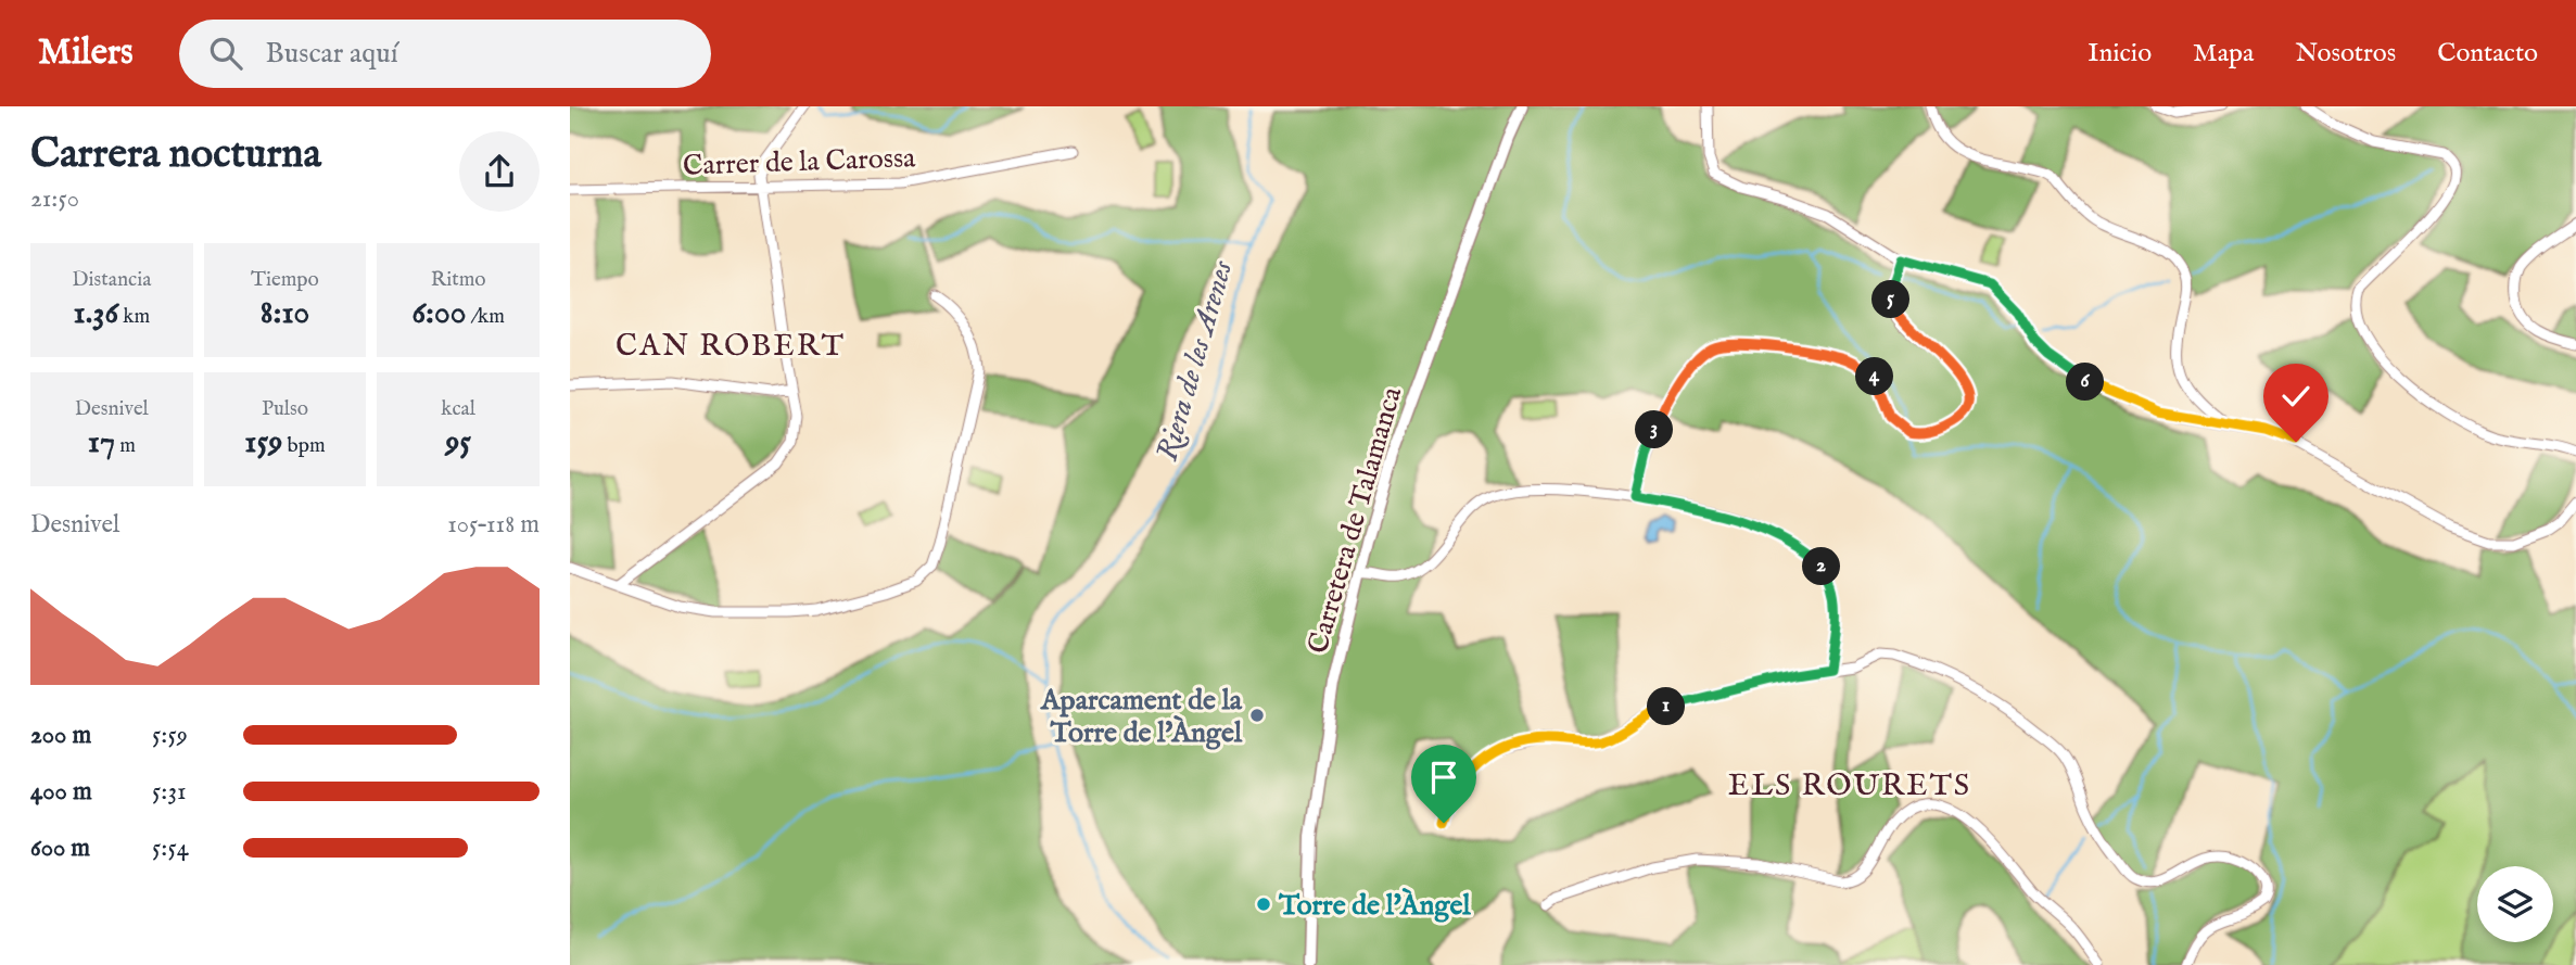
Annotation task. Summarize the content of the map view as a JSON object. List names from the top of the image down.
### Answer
{
  "streets": {
    "street": ["Carrer de la Carossa", "Carretera de Talamanca"]
  },
  "districts": ["CAN ROBERT", "ELS ROURETS"],
  "water": ["Riera de les Arenes"],
  "places": ["Aparcament de la Torre de l'Àngel", "Torre de l'Àngel"],
  "page": {
    "header": "Milers",
    "search": "Buscar aquí",
    "nav": [
      "Inicio",
      "Mapa",
      "Nosotros",
      "Contacto"
    ],
    "heading": ["Carrera nocturna", "21:50"],
    "stats": [
      ["Distancia", "1.36 km"],
      ["Tiempo", "8:10"],
      ["Ritmo", "6:00 /km"],
      ["Desnivel", "17 m"],
      ["Pulso", "159 bpm"],
      ["kcal", "95"]
    ],
    "pins": [
      "5",
      "4",
      "6",
      "3",
      "2",
      "1"
    ],
    "chart": ["Desnivel", "105–118 m"],
    "list": [
      {
        "name": "200 m",
        "note": "5:59"
      },
      {
        "name": "400 m",
        "note": "5:31"
      },
      {
        "name": "600 m",
        "note": "5:54"
      }
    ]
  }
}
